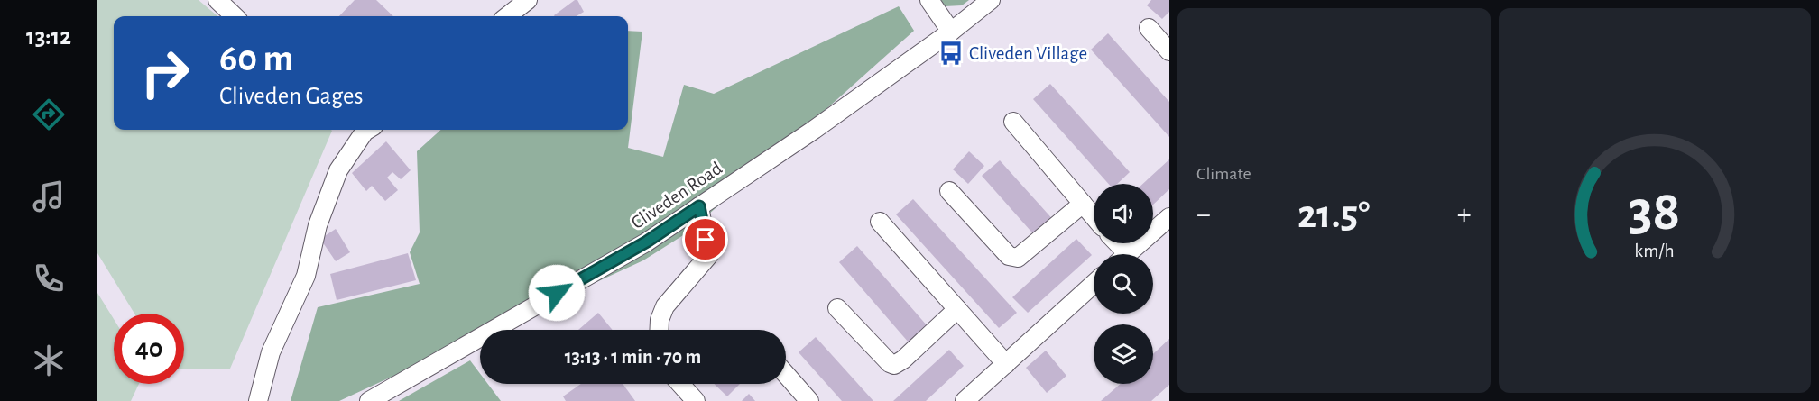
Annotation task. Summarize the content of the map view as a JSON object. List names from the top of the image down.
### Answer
{
  "streets": {
    "street": ["Cliveden Road"]
  },
  "places": {
    "bus stop": ["Cliveden Village"]
  },
  "page": {
    "tabs": "13:12",
    "tile": "Climate",
    "turn": ["60 m", "Cliveden Gages"],
    "heat": ["−", "21.5°", "+"],
    "limit": "40",
    "trip": "13:13 · 1 min · 70 m",
    "gauge": ["38", "km/h"]
  }
}
